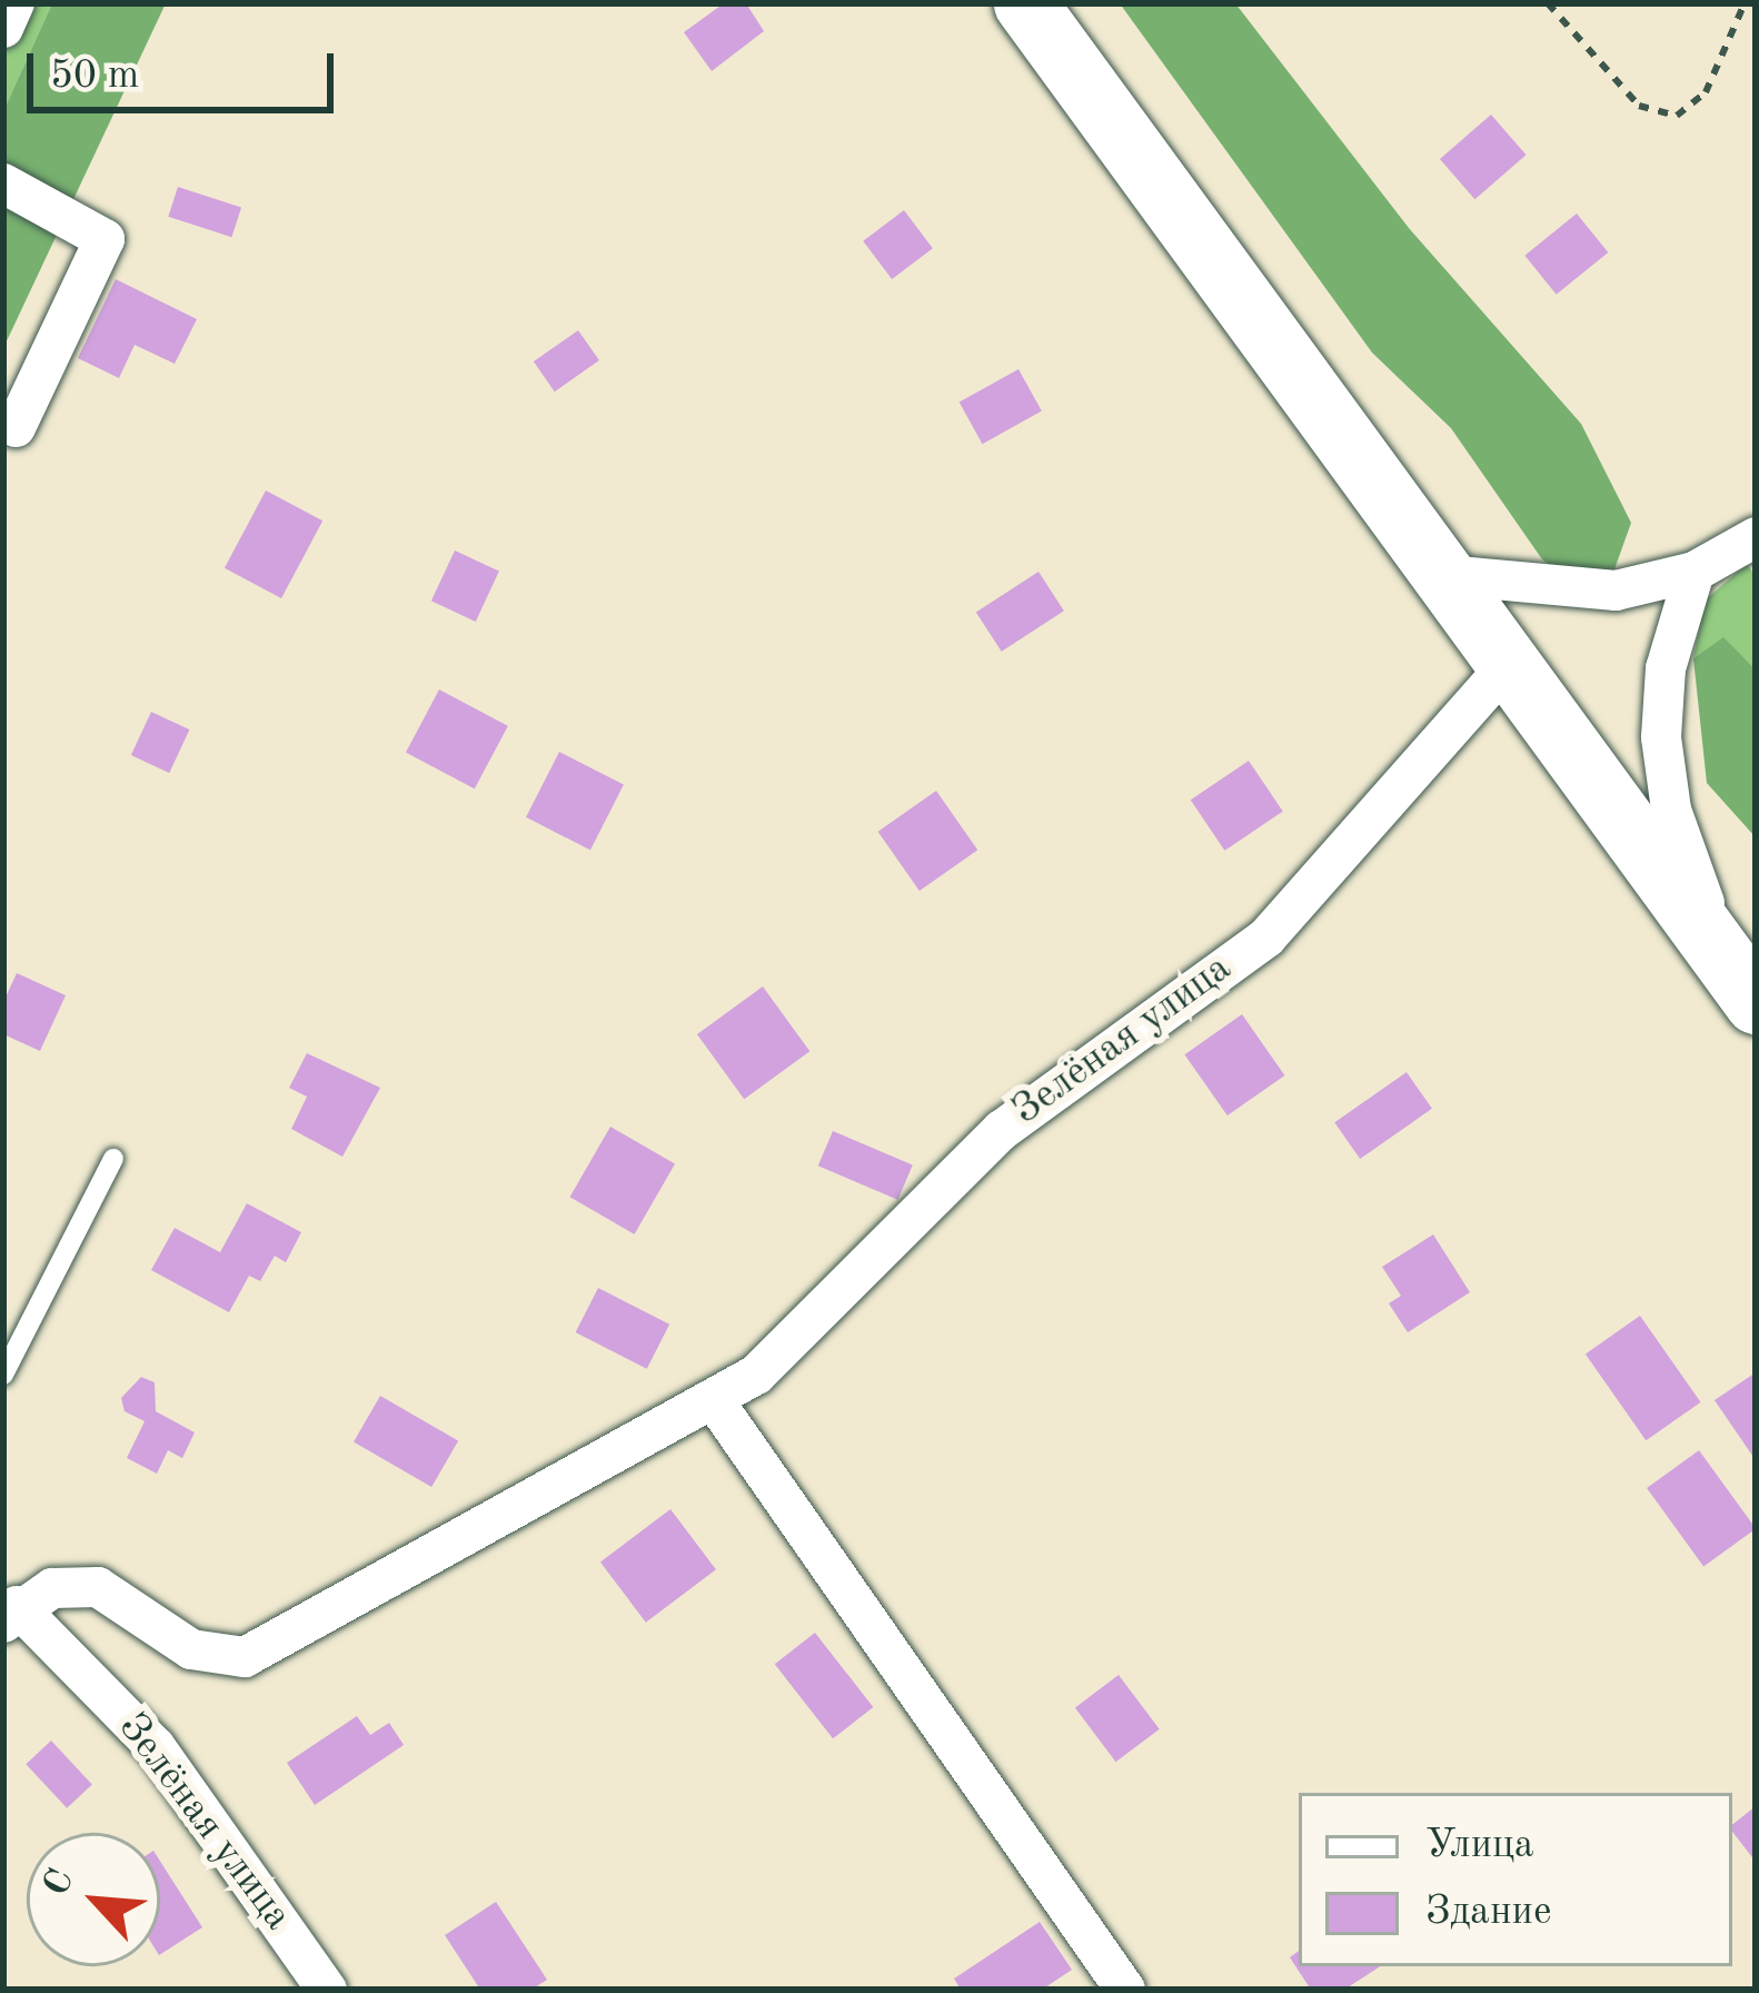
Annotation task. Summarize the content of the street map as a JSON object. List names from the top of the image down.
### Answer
{
  "streets": {
    "street": ["Зелёная улица"]
  },
  "legend": ["Улица", "Здание"],
  "scale_bar": "50 m",
  "north": "top left"
}
